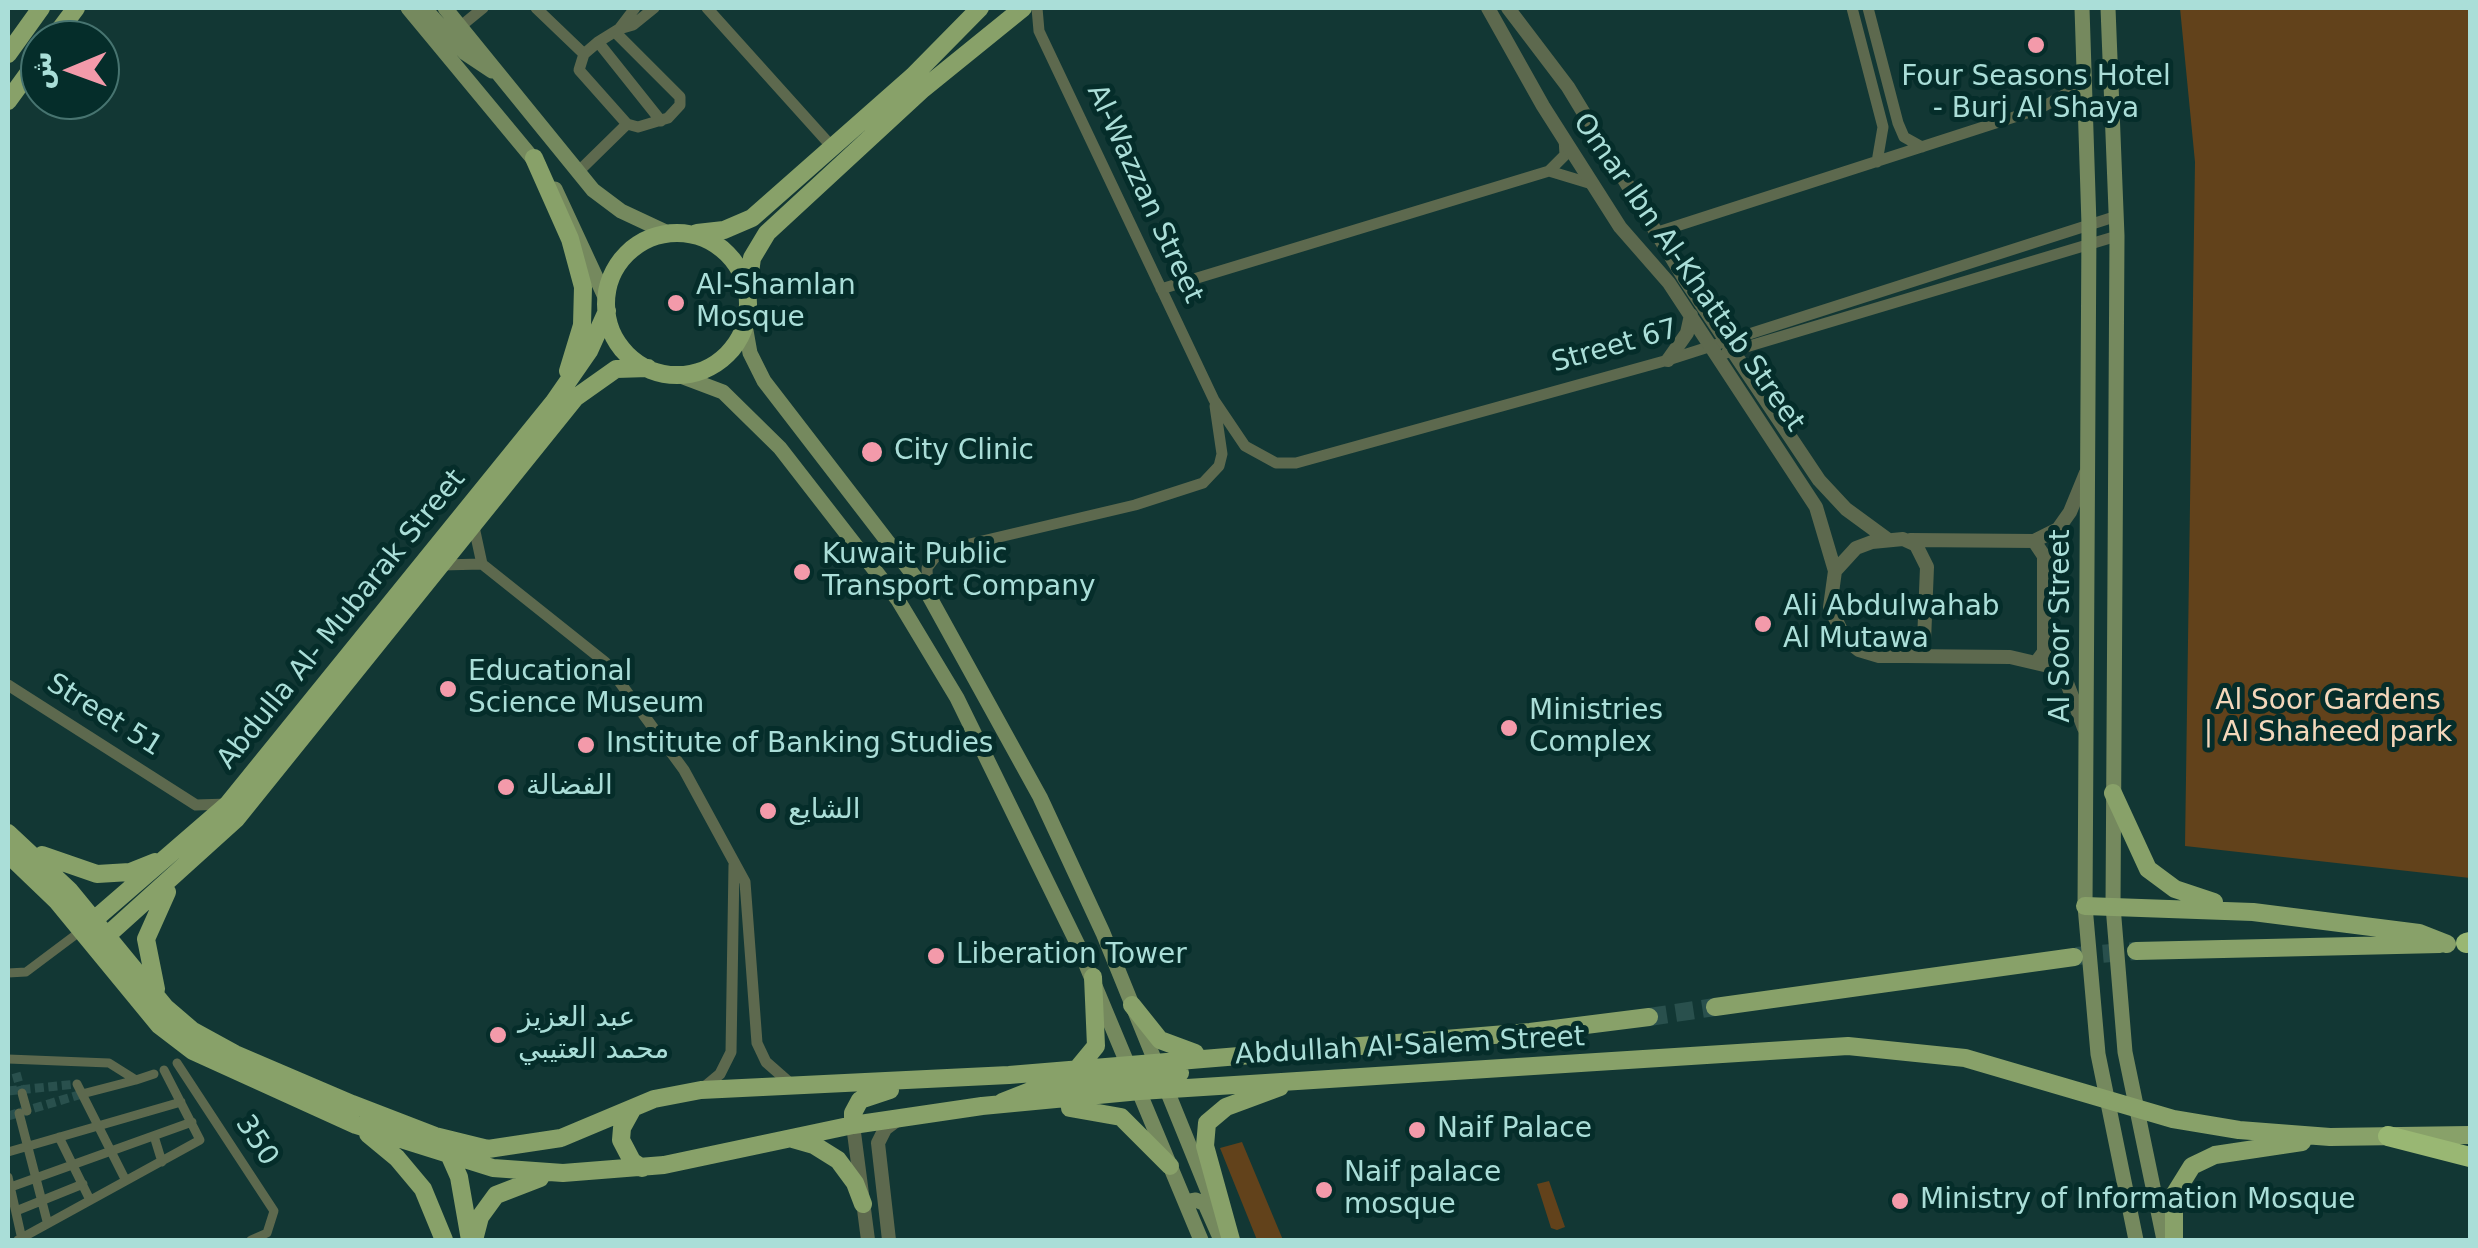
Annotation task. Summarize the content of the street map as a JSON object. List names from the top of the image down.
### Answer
{
  "streets": {
    "main road": ["Abdulla Al- Mubarak Street", "Al Soor Street", "Abdullah Al-Salem Street"],
    "street": [
      "Al-Wazzan Street",
      "Omar Ibn Al-Khattab Street",
      "Street 67",
      "Street 51",
      "350"
    ]
  },
  "crossings": [
    ["Al-Wazzan Street", "Street 67"],
    ["Omar Ibn Al-Khattab Street", "Street 67"],
    ["Street 67", "Al Soor Street"],
    ["Abdulla Al- Mubarak Street", "Street 51"],
    ["Abdulla Al- Mubarak Street", "Abdullah Al-Salem Street"],
    ["Al Soor Street", "Abdullah Al-Salem Street"]
  ],
  "parks": ["Al Soor Gardens | Al Shaheed park"],
  "places": [
    "Four Seasons Hotel - Burj Al Shaya",
    "Al-Shamlan Mosque",
    "City Clinic",
    "Kuwait Public Transport Company",
    "Ali Abdulwahab Al Mutawa",
    "Educational Science Museum",
    "Ministries Complex",
    "Institute of Banking Studies",
    "الفضالة",
    "الشايع",
    "Liberation Tower",
    "عبد العزيز محمد العتيبي",
    "Naif Palace",
    "Naif palace mosque",
    "Ministry of Information Mosque"
  ],
  "north": "left"
}
